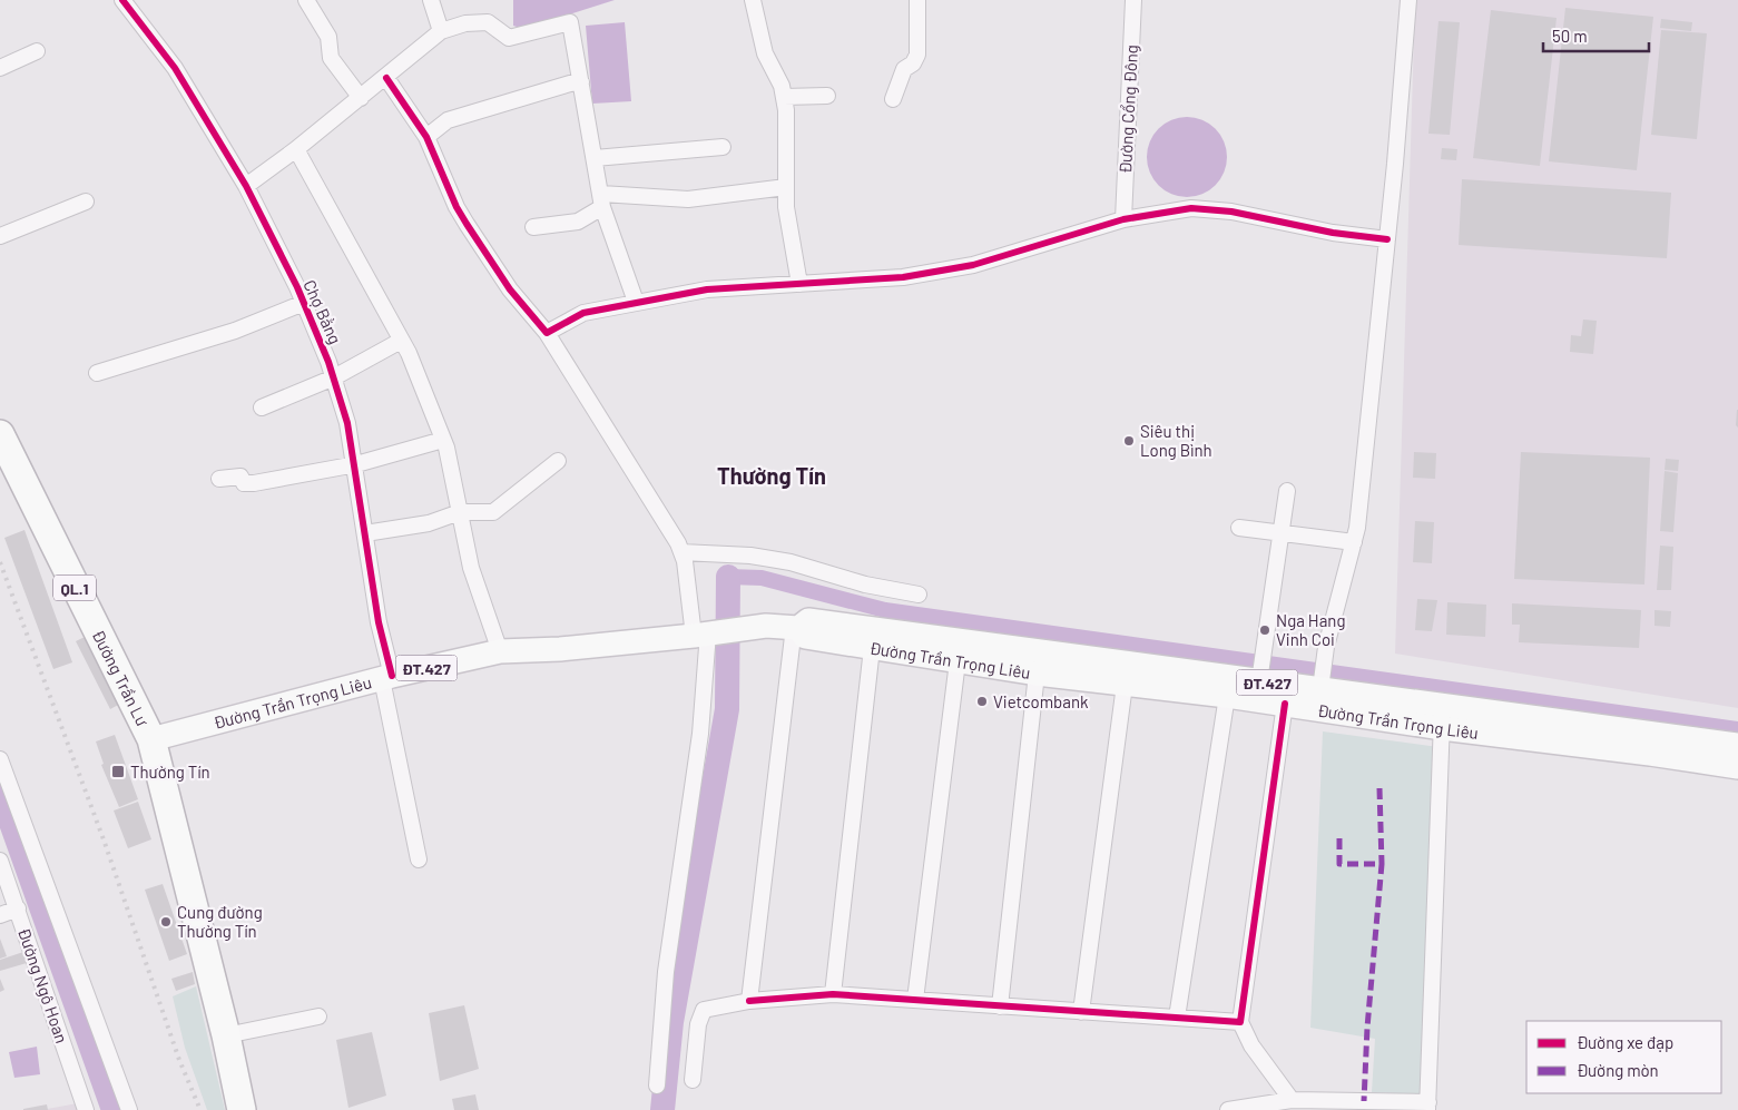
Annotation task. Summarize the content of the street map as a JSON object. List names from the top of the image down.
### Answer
{
  "streets": {
    "highway": ["QL.1", "Đường Trần Lư"],
    "main road": ["Đường Trần Trọng Liêu", "ĐT.427"],
    "street": ["Đường Cổng Đông", "Chợ Bằng", "Đường Ngô Hoan"]
  },
  "crossings": [
    ["Chợ Bằng", "Đường Trần Trọng Liêu"],
    ["QL.1", "Đường Trần Trọng Liêu"],
    ["QL.1", "Đường Trần Lư"],
    ["Đường Trần Trọng Liêu", "Đường Trần Lư"]
  ],
  "districts": ["Thường Tín"],
  "places": {
    "other": [
      "Siêu thị Long Bình",
      "Nga Hang Vinh Coi",
      "Vietcombank",
      "Cung đường Thường Tín"
    ],
    "transit": ["Thường Tín"]
  },
  "legend": ["Đường xe đạp", "Đường mòn"],
  "scale_bar": "50 m"
}
